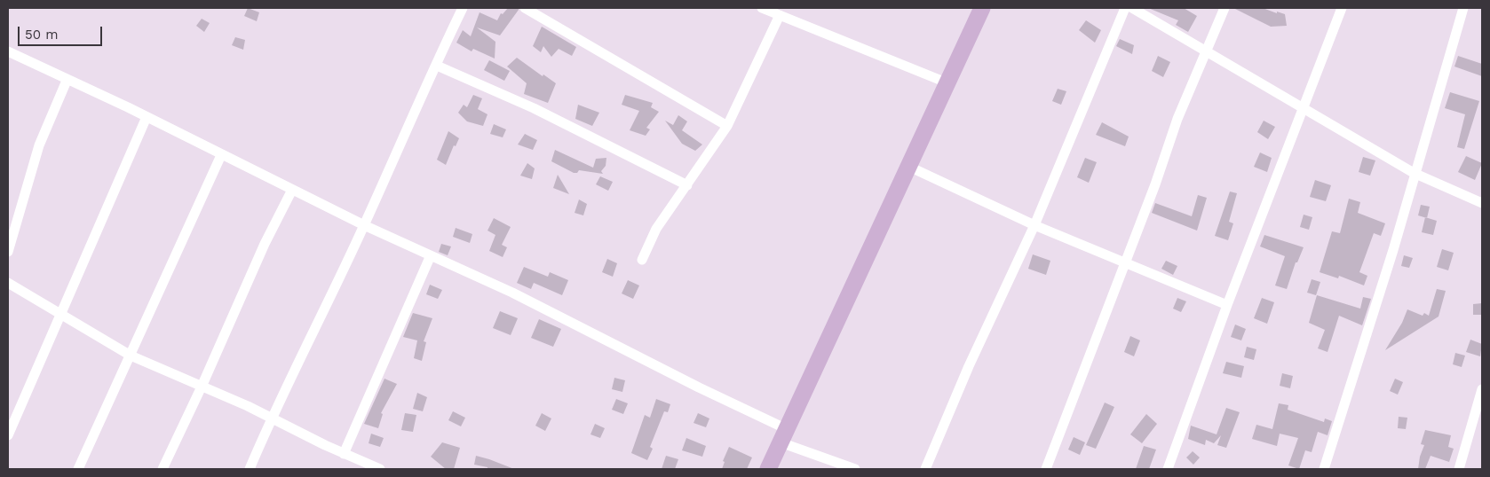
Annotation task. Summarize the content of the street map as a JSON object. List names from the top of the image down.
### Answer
{
  "scale_bar": "50 m"
}
